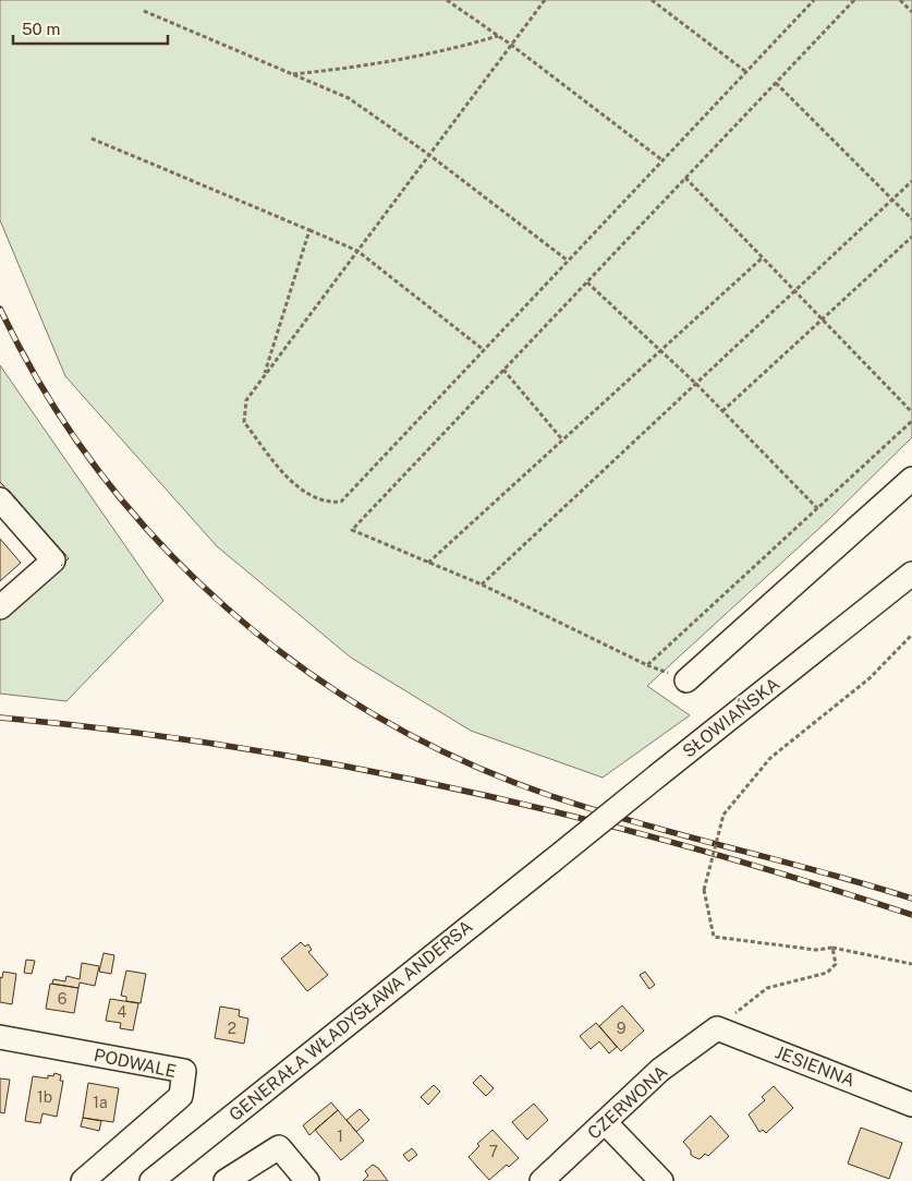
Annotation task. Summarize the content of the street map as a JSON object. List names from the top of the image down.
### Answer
{
  "streets": {
    "street": [
      "SŁOWIAŃSKA",
      "GENERAŁA WŁADYSŁAWA ANDERSA",
      "PODWALE",
      "JESIENNA",
      "CZERWONA"
    ]
  },
  "crossings": [
    ["SŁOWIAŃSKA", "GENERAŁA WŁADYSŁAWA ANDERSA"],
    ["JESIENNA", "CZERWONA"]
  ],
  "house_numbers": [
    "6",
    "4",
    "2",
    "9",
    "1b",
    "1a",
    "1",
    "7"
  ],
  "scale_bar": "50 m"
}
